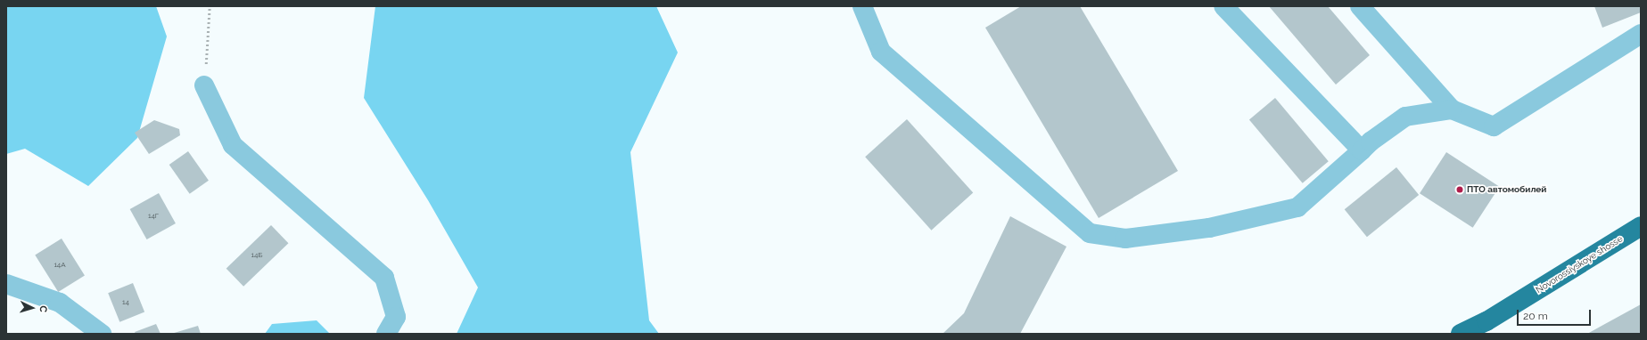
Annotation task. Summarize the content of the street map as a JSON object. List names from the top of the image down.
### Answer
{
  "streets": {
    "highway": ["Novorossiyskoye shosse"]
  },
  "places": ["ПТО автомобилей"],
  "house_numbers": [
    "14Г",
    "14Б",
    "14А",
    "14"
  ],
  "scale_bar": "20 m",
  "north": "right"
}
